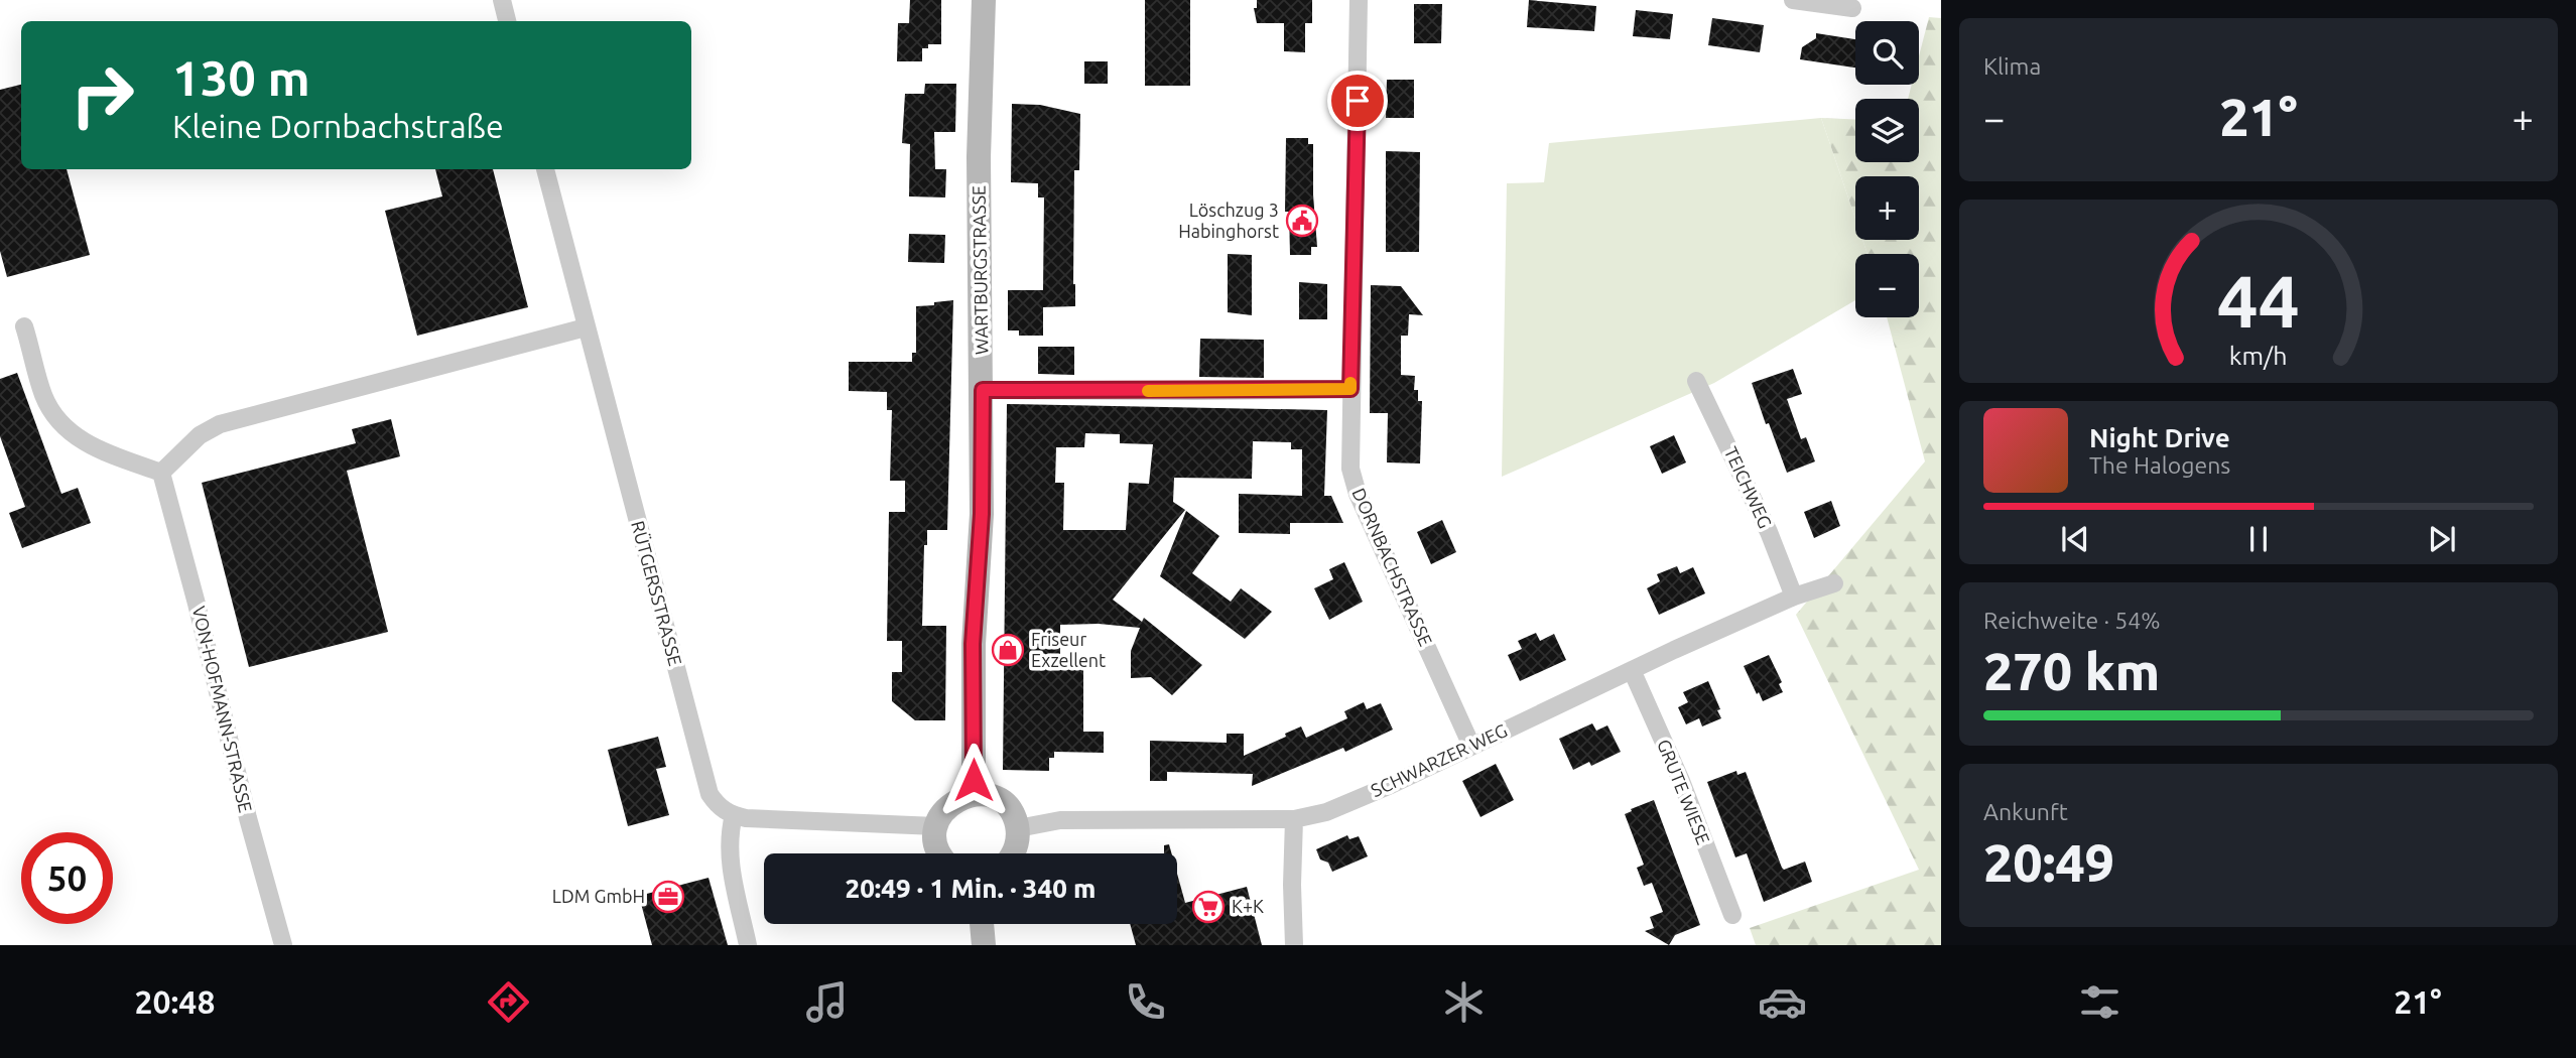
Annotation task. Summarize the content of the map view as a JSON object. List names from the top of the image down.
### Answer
{
  "streets": {
    "main road": ["WARTBURGSTRASSE"],
    "street": [
      "TEICHWEG",
      "DORNBACHSTRASSE",
      "RÜTGERSSTRASSE",
      "VON-HOFMANN-STRASSE",
      "SCHWARZER WEG",
      "GRUTE WIESE"
    ]
  },
  "crossings": [
    ["TEICHWEG", "SCHWARZER WEG"],
    ["DORNBACHSTRASSE", "SCHWARZER WEG"],
    ["SCHWARZER WEG", "GRUTE WIESE"]
  ],
  "places": {
    "public building": ["Löschzug 3 Habinghorst"],
    "shop": ["Friseur Exzellent"],
    "office": ["LDM GmbH"],
    "supermarket": ["K+K"]
  },
  "page": {
    "tile": [
      "Klima",
      ["Reichweite · 54%", "270 km"],
      ["Ankunft", "20:49"]
    ],
    "map_buttons": ["+", "−"],
    "turn": ["130 m", "Kleine Dornbachstraße"],
    "heat": ["−", "21°", "+"],
    "song": ["Night Drive", "The Halogens"],
    "limit": "50",
    "trip": "20:49 · 1 Min. · 340 m",
    "tabs": ["20:48", "21°"],
    "gauge": ["44", "km/h"]
  }
}
